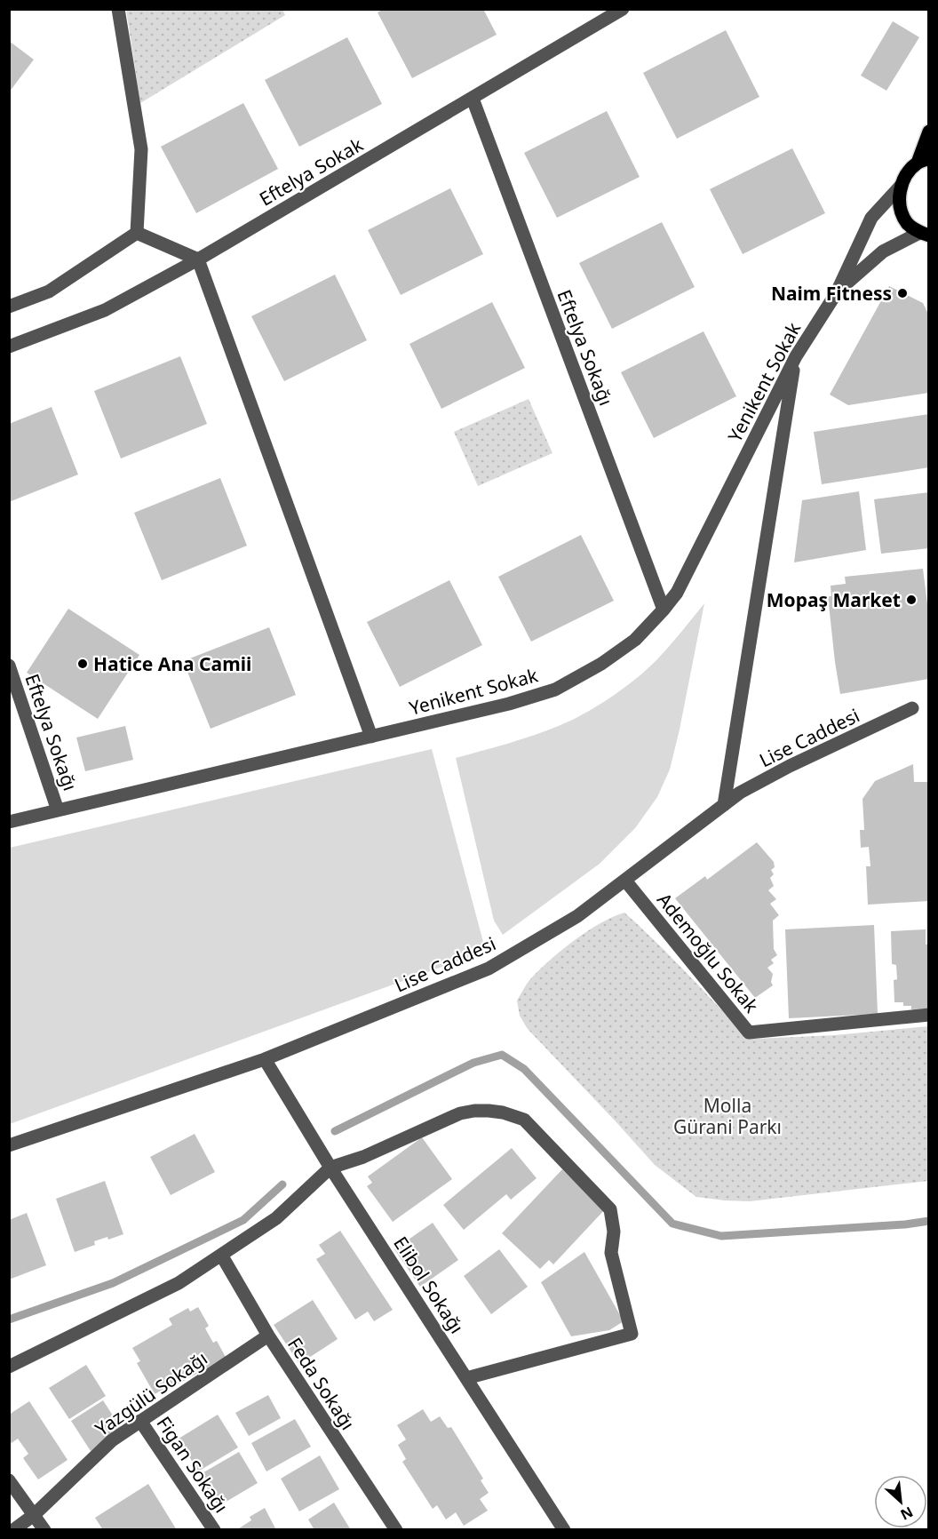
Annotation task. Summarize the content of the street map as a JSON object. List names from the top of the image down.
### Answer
{
  "streets": {
    "street": [
      "Eftelya Sokak",
      "Eftelya Sokağı",
      "Yenikent Sokak",
      "Lise Caddesi",
      "Ademoğlu Sokak",
      "Elibol Sokağı",
      "Feda Sokağı",
      "Yazgülü Sokağı",
      "Figan Sokağı"
    ]
  },
  "crossings": [
    ["Eftelya Sokak", "Eftelya Sokağı"],
    ["Eftelya Sokağı", "Yenikent Sokak"],
    ["Lise Caddesi", "Ademoğlu Sokak"],
    ["Lise Caddesi", "Elibol Sokağı"],
    ["Feda Sokağı", "Yazgülü Sokağı"],
    ["Yazgülü Sokağı", "Figan Sokağı"]
  ],
  "parks": ["Molla Gürani Parkı"],
  "places": ["Naim Fitness", "Mopaş Market", "Hatice Ana Camii"],
  "north": "bottom right"
}
